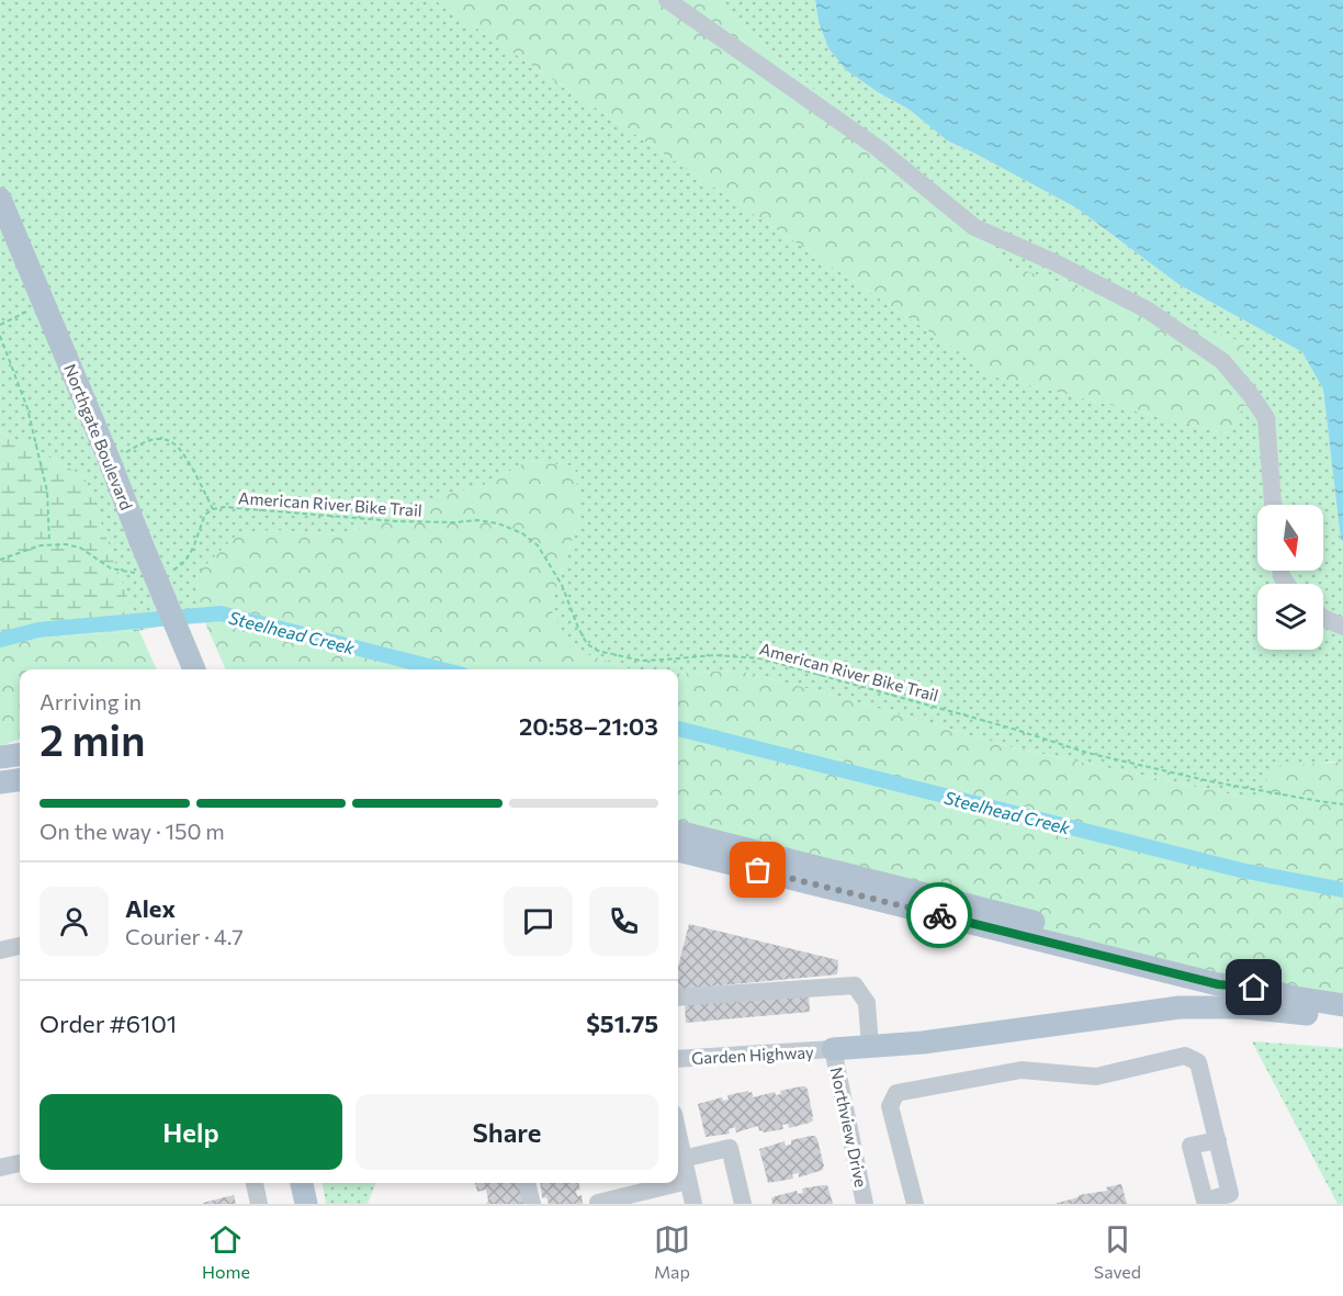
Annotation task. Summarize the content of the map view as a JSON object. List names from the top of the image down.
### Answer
{
  "streets": {
    "main road": ["Northgate Boulevard"],
    "street": ["Garden Highway", "Northview Drive"],
    "path": ["American River Bike Trail"]
  },
  "crossings": [
    ["Northgate Boulevard", "American River Bike Trail"],
    ["Garden Highway", "Northview Drive"]
  ],
  "water": ["Steelhead Creek"],
  "north": "bottom",
  "page": {
    "heading": ["2 min", "Arriving in", "20:58–21:03"],
    "panel": [
      "Alex",
      "Courier · 4.7",
      "Order #6101",
      "$51.75"
    ],
    "bar": "On the way · 150 m",
    "buttons": ["Help", "Share"],
    "tabs": ["Home", "Map", "Saved"]
  }
}
